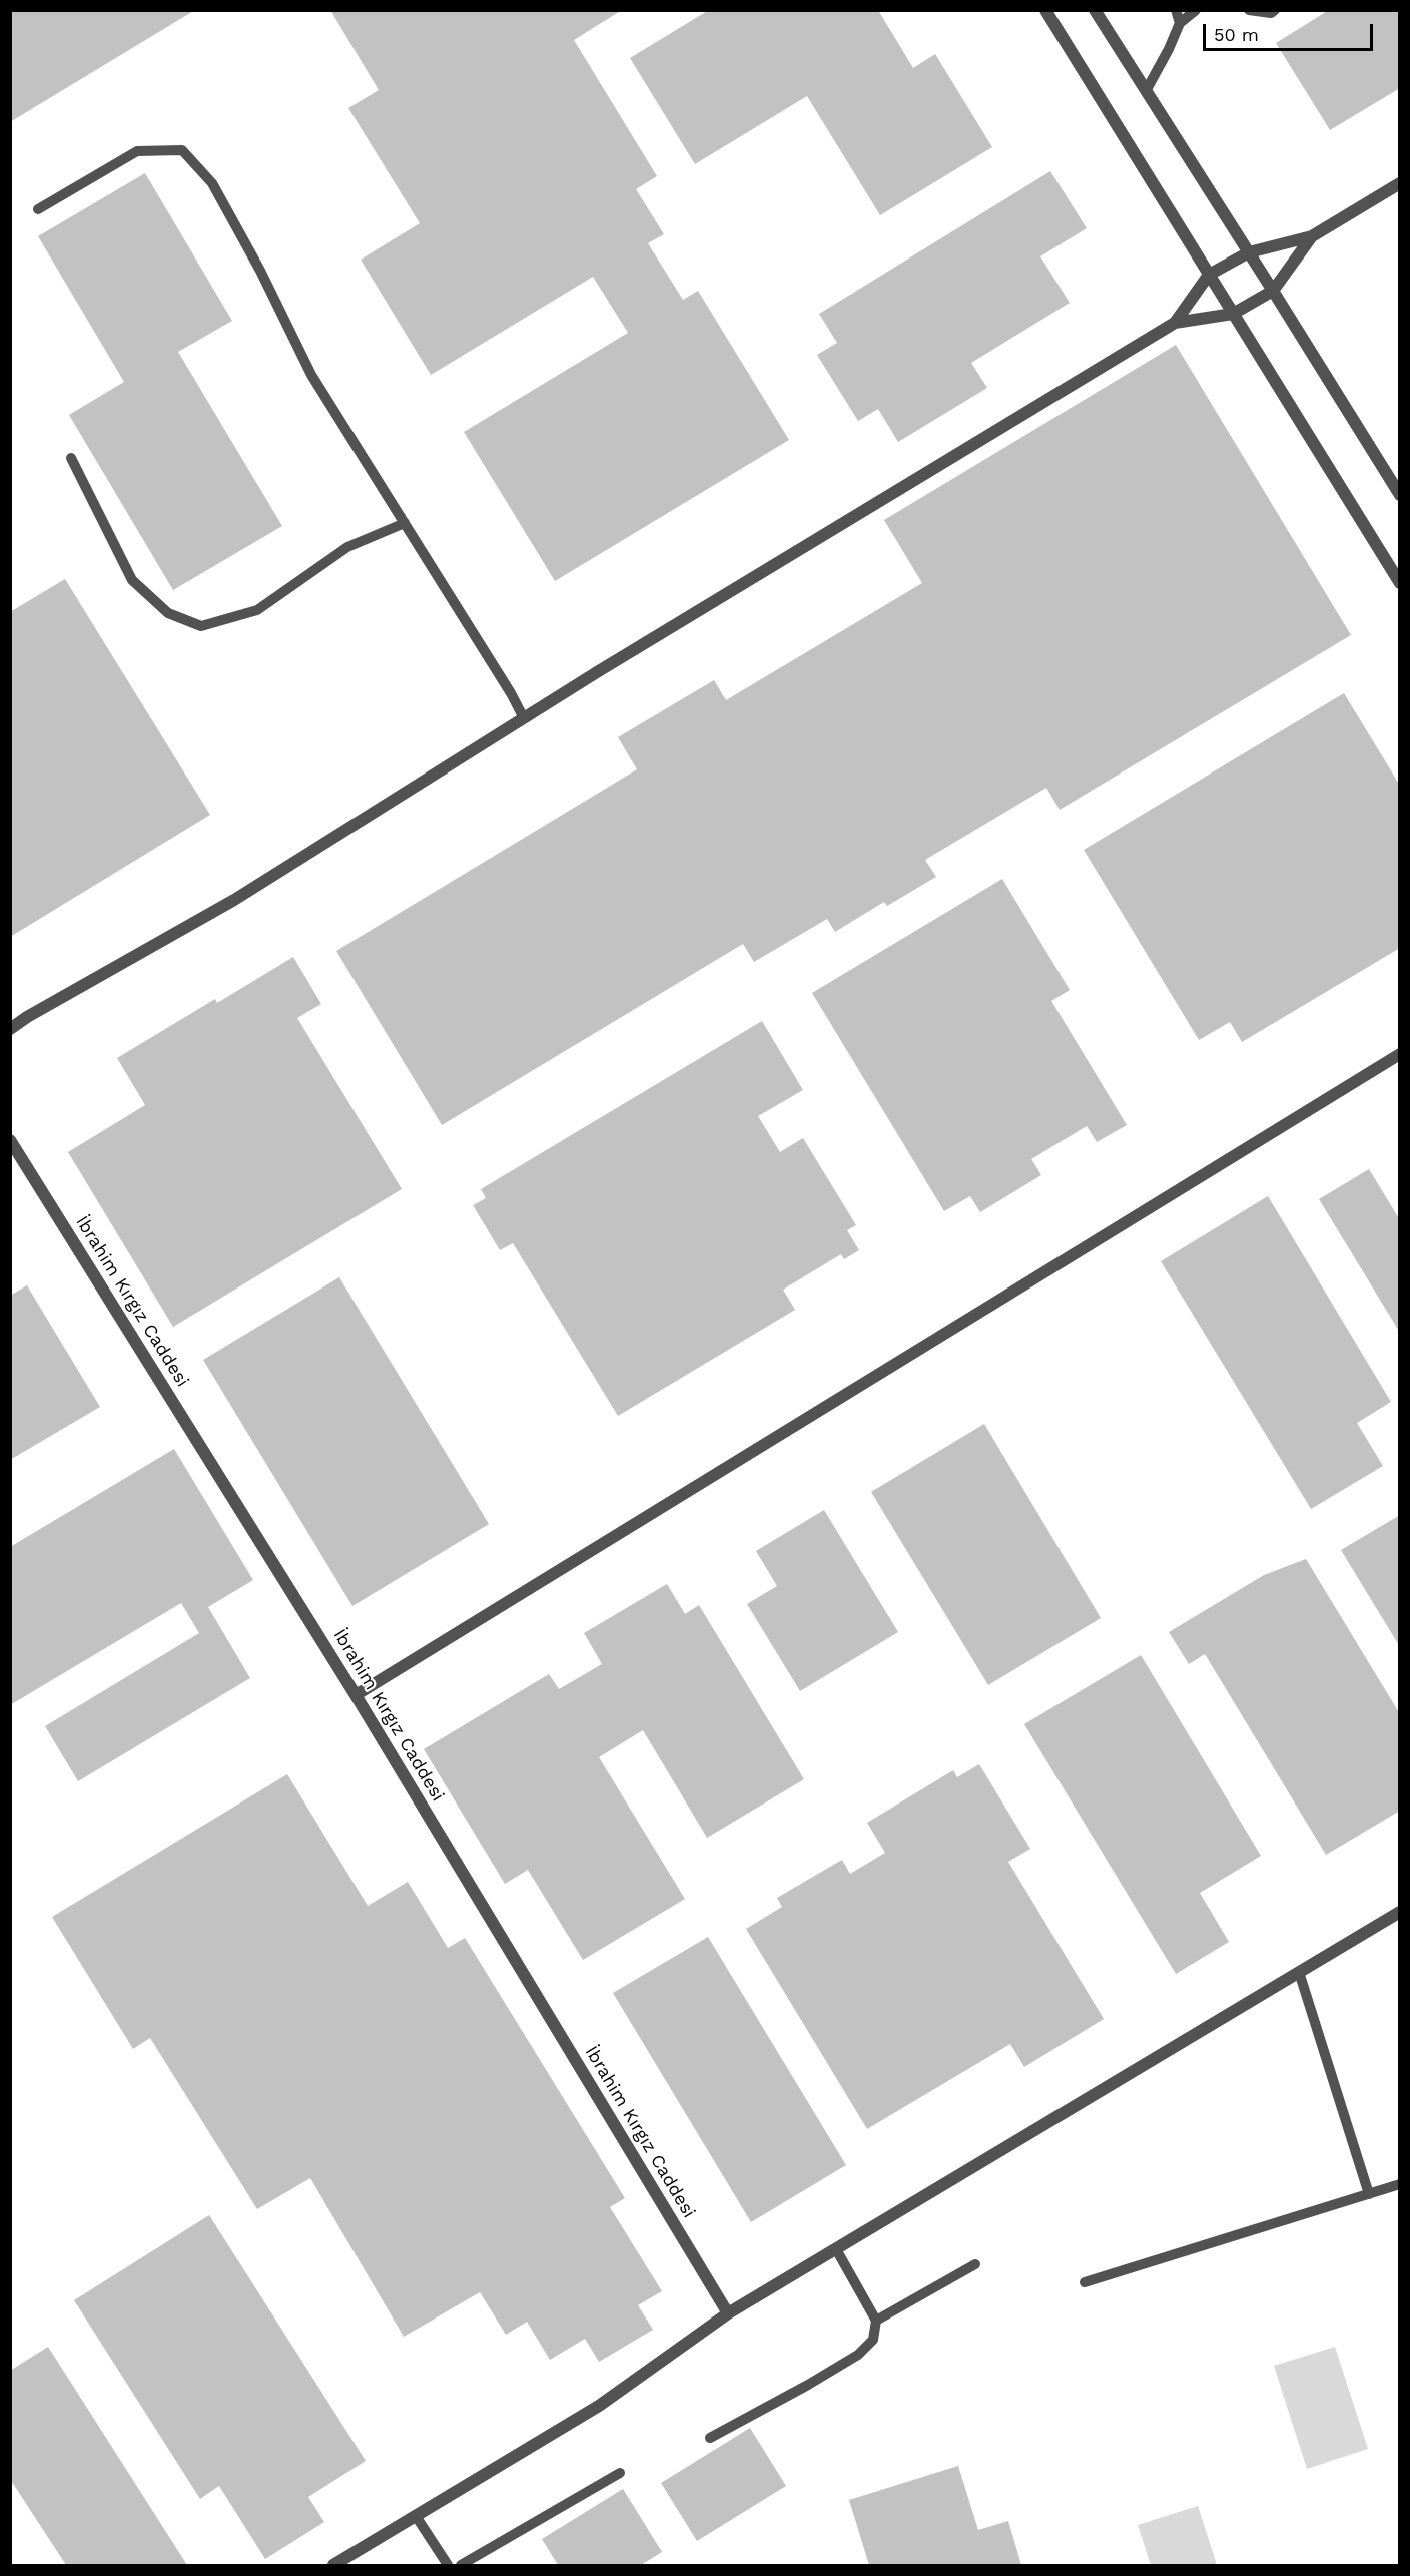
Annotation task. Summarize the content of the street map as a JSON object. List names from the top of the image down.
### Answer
{
  "streets": {
    "street": ["İbrahim Kırgız Caddesi"]
  },
  "scale_bar": "50 m"
}
